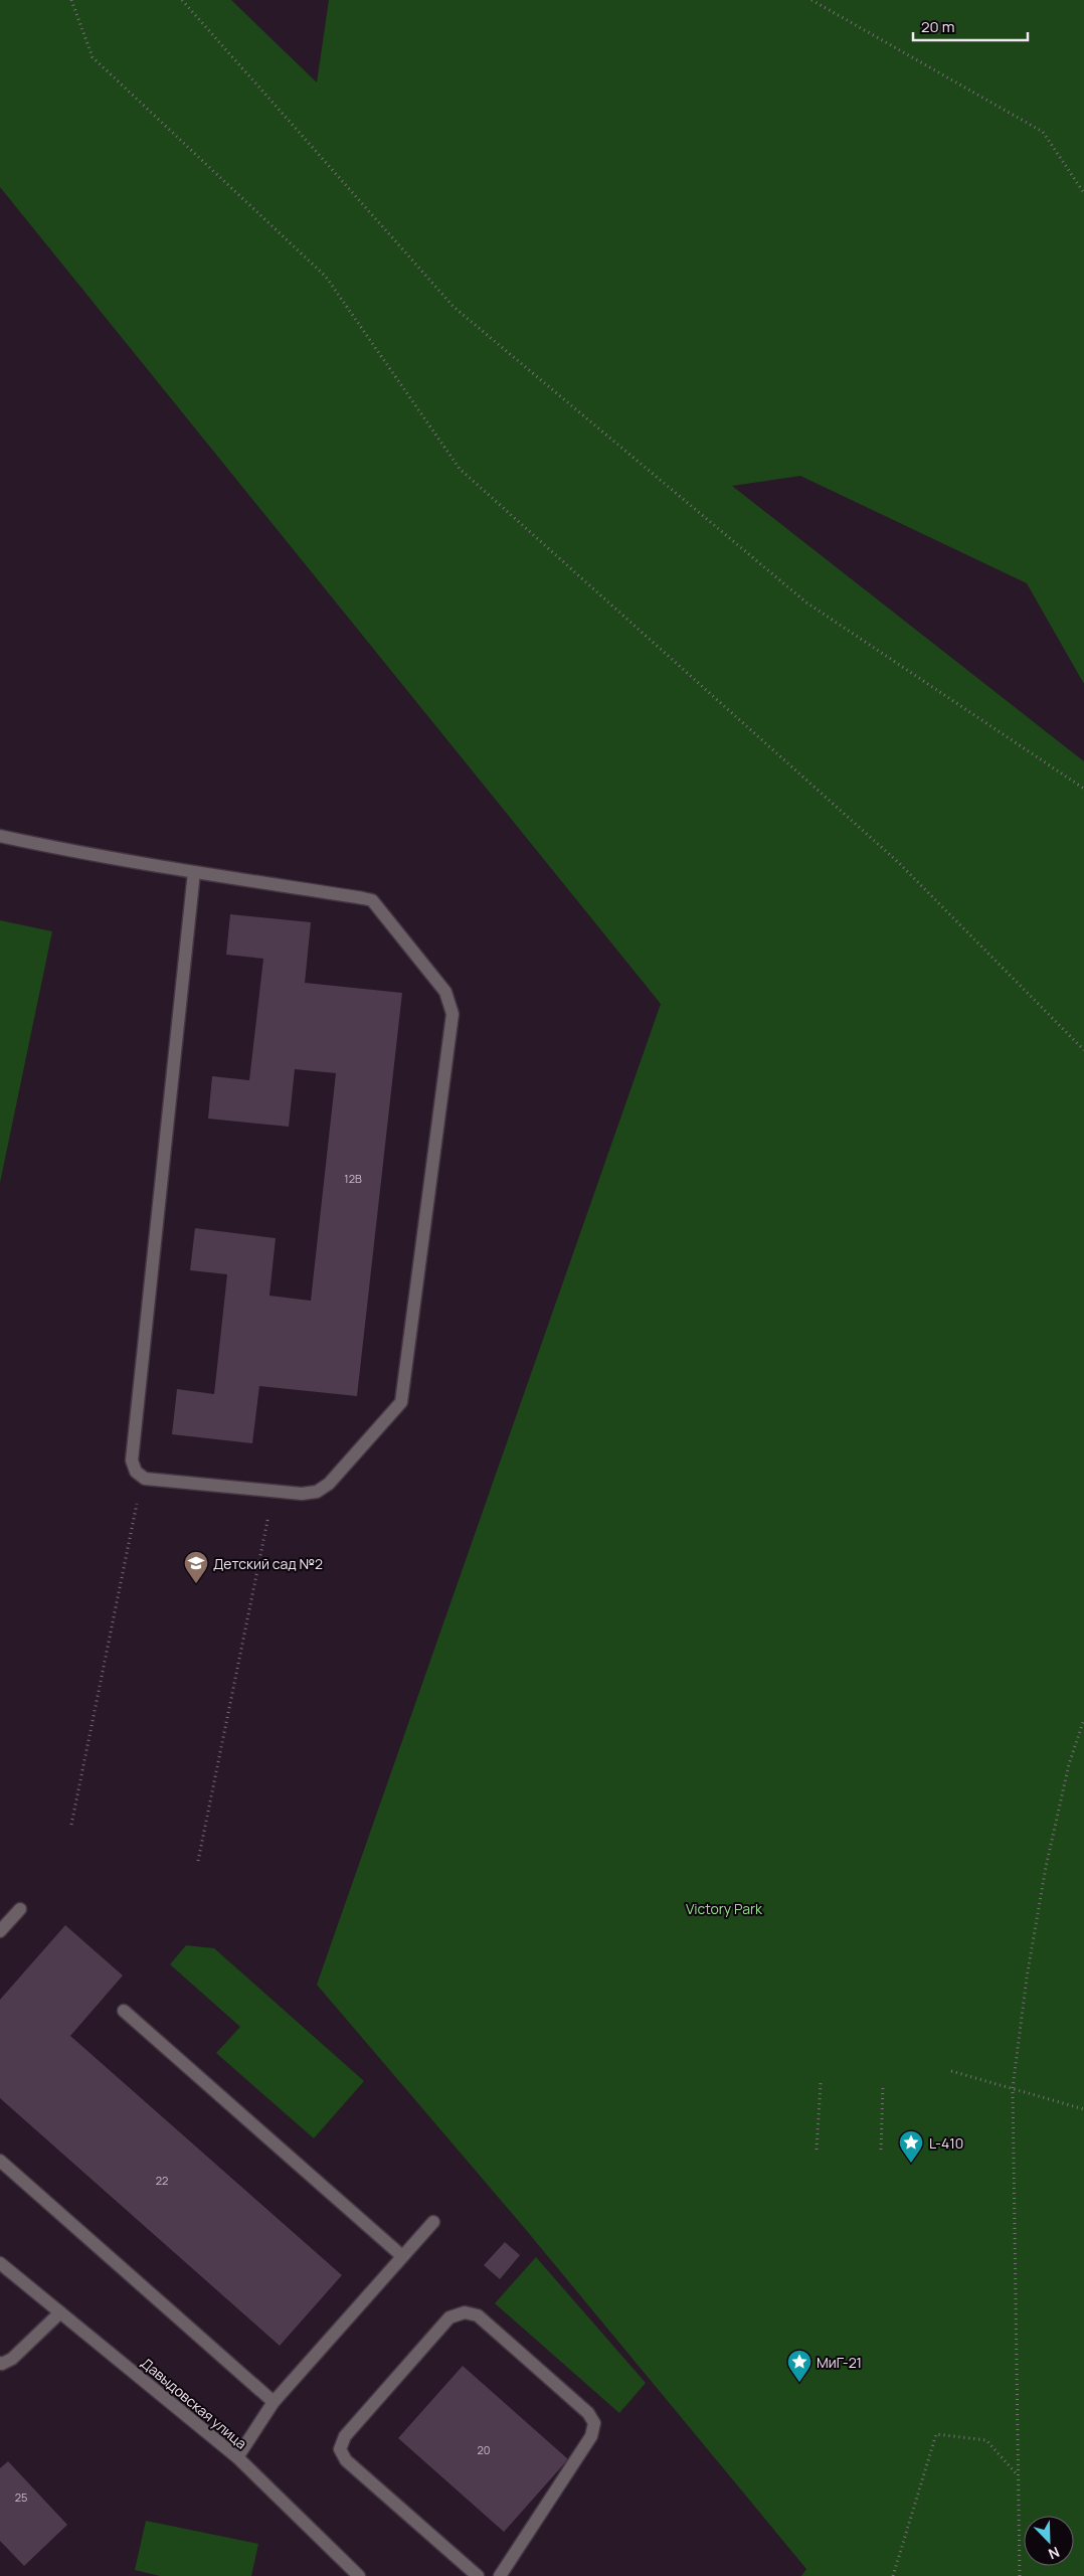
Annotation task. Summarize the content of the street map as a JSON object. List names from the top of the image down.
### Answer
{
  "streets": {
    "street": ["Давыдовская улица"]
  },
  "parks": ["Victory Park"],
  "places": {
    "school or university": ["Детский сад №2"],
    "place": ["L-410", "МиГ-21"]
  },
  "house_numbers": [
    "12В",
    "22",
    "20",
    "25"
  ],
  "scale_bar": "20 m",
  "north": "bottom right"
}
